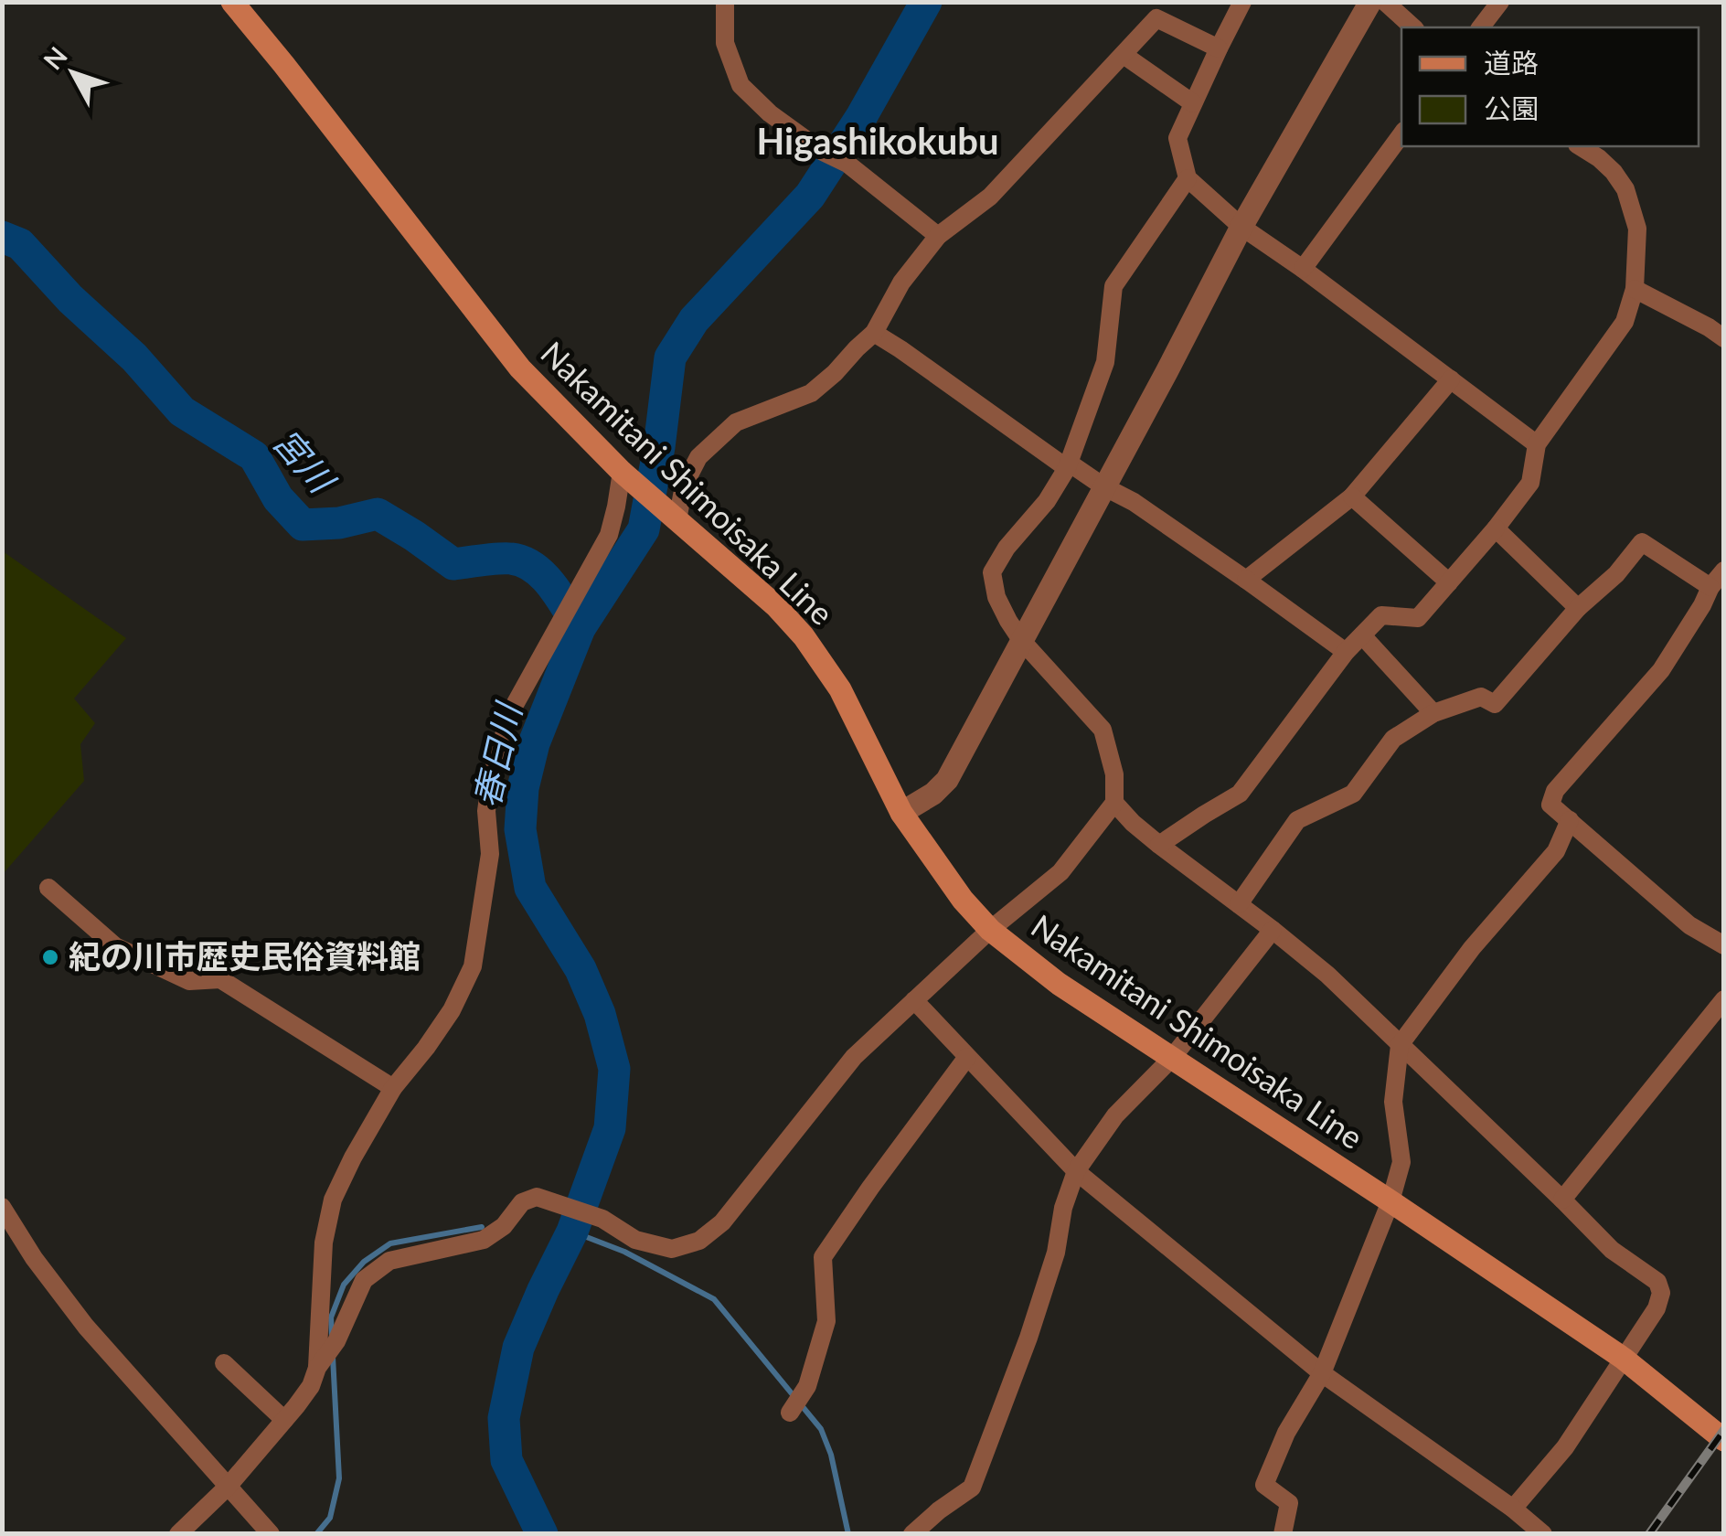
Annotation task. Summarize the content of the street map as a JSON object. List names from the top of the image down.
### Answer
{
  "streets": {
    "main road": ["Nakamitani Shimoisaka Line"]
  },
  "districts": ["Higashikokubu"],
  "water": ["宮川", "春日川"],
  "places": ["紀の川市歴史民俗資料館"],
  "legend": ["道路", "公園"],
  "north": "top left"
}
